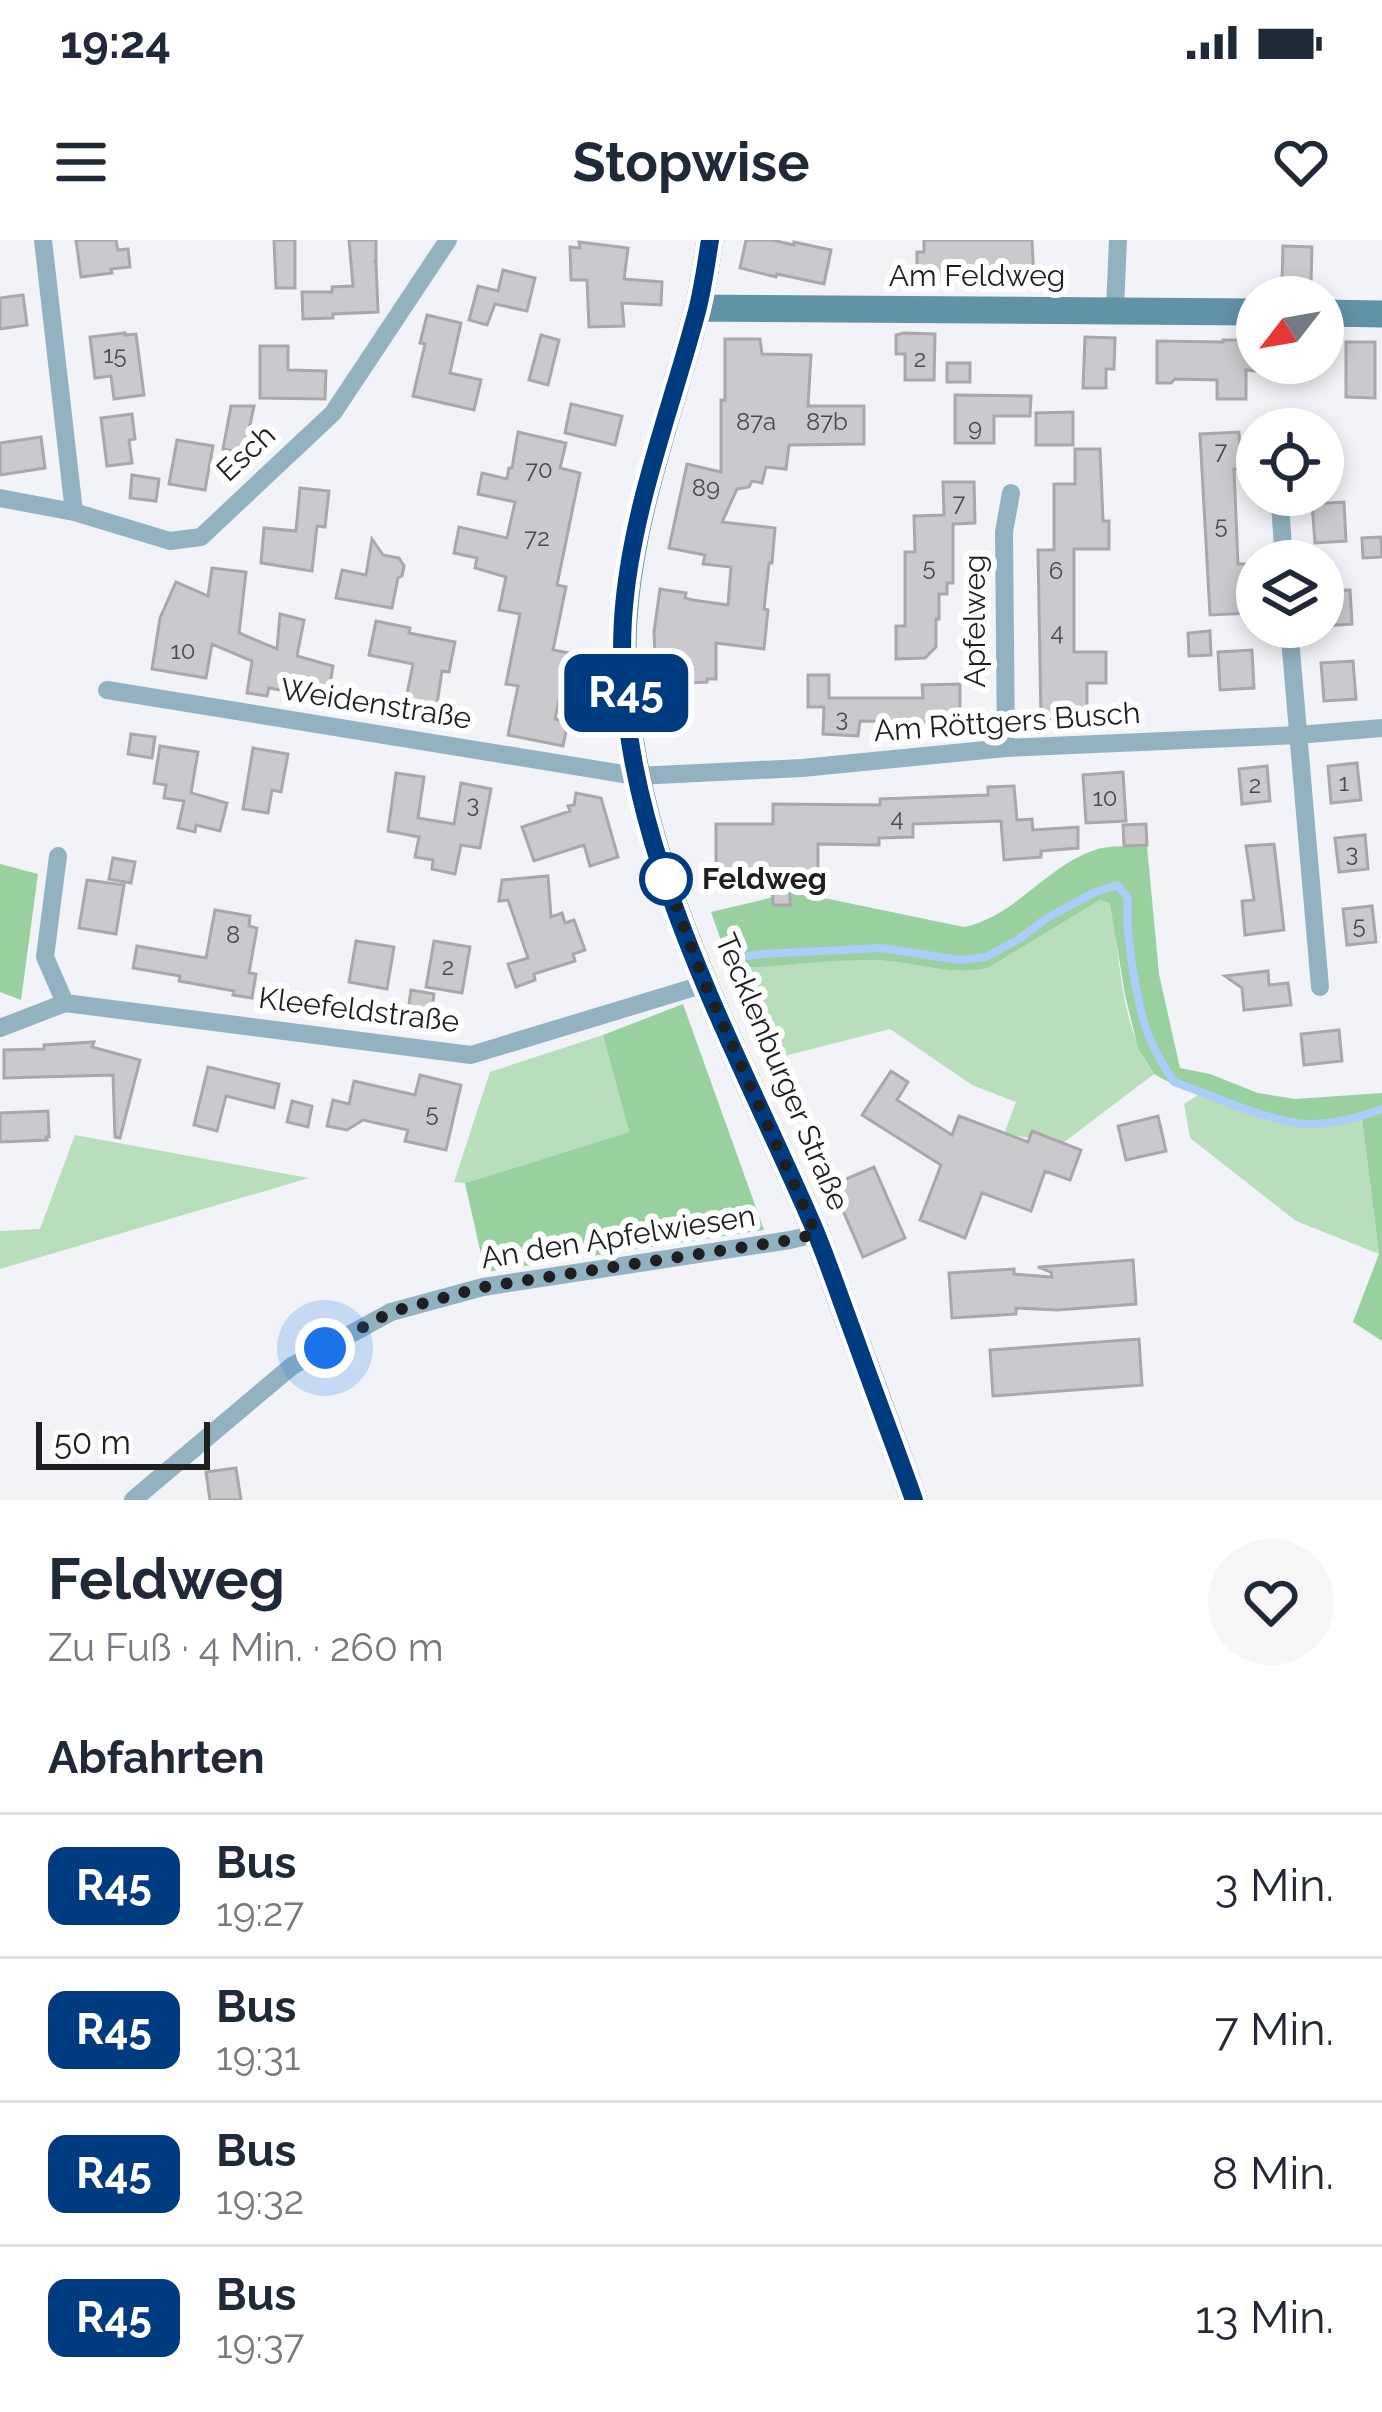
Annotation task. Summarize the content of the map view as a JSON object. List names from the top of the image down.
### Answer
{
  "streets": {
    "street": [
      "Am Feldweg",
      "Esch",
      "Apfelweg",
      "Weidenstraße",
      "Am Röttgers Busch",
      "Kleefeldstraße",
      "Tecklenburger Straße",
      "An den Apfelwiesen"
    ]
  },
  "crossings": [
    ["Am Feldweg", "Tecklenburger Straße"],
    ["Apfelweg", "Am Röttgers Busch"],
    ["Weidenstraße", "Am Röttgers Busch"],
    ["Weidenstraße", "Tecklenburger Straße"],
    ["Am Röttgers Busch", "Tecklenburger Straße"],
    ["Kleefeldstraße", "Tecklenburger Straße"],
    ["Tecklenburger Straße", "An den Apfelwiesen"]
  ],
  "places": ["Feldweg"],
  "lines": ["bus line R45"],
  "house_numbers": [
    "15",
    "2",
    "87a",
    "87b",
    "9",
    "7",
    "70",
    "89",
    "7",
    "5",
    "72",
    "5",
    "6",
    "4",
    "10",
    "3",
    "1",
    "2",
    "10",
    "3",
    "4",
    "3",
    "5",
    "8",
    "2",
    "5"
  ],
  "scale_bar": "50 m",
  "north": "bottom left",
  "page": {
    "status": "19:24",
    "header": "Stopwise",
    "on_map": "R45",
    "scale": "50 m",
    "heading": [
      ["Feldweg", "Zu Fuß · 4 Min. · 260 m"],
      "Abfahrten"
    ],
    "list": [
      {
        "mark": "R45",
        "name": "Bus",
        "note": "19:27",
        "value": "3 Min."
      },
      {
        "mark": "R45",
        "name": "Bus",
        "note": "19:31",
        "value": "7 Min."
      },
      {
        "mark": "R45",
        "name": "Bus",
        "note": "19:32",
        "value": "8 Min."
      },
      {
        "mark": "R45",
        "name": "Bus",
        "note": "19:37",
        "value": "13 Min."
      }
    ]
  }
}
